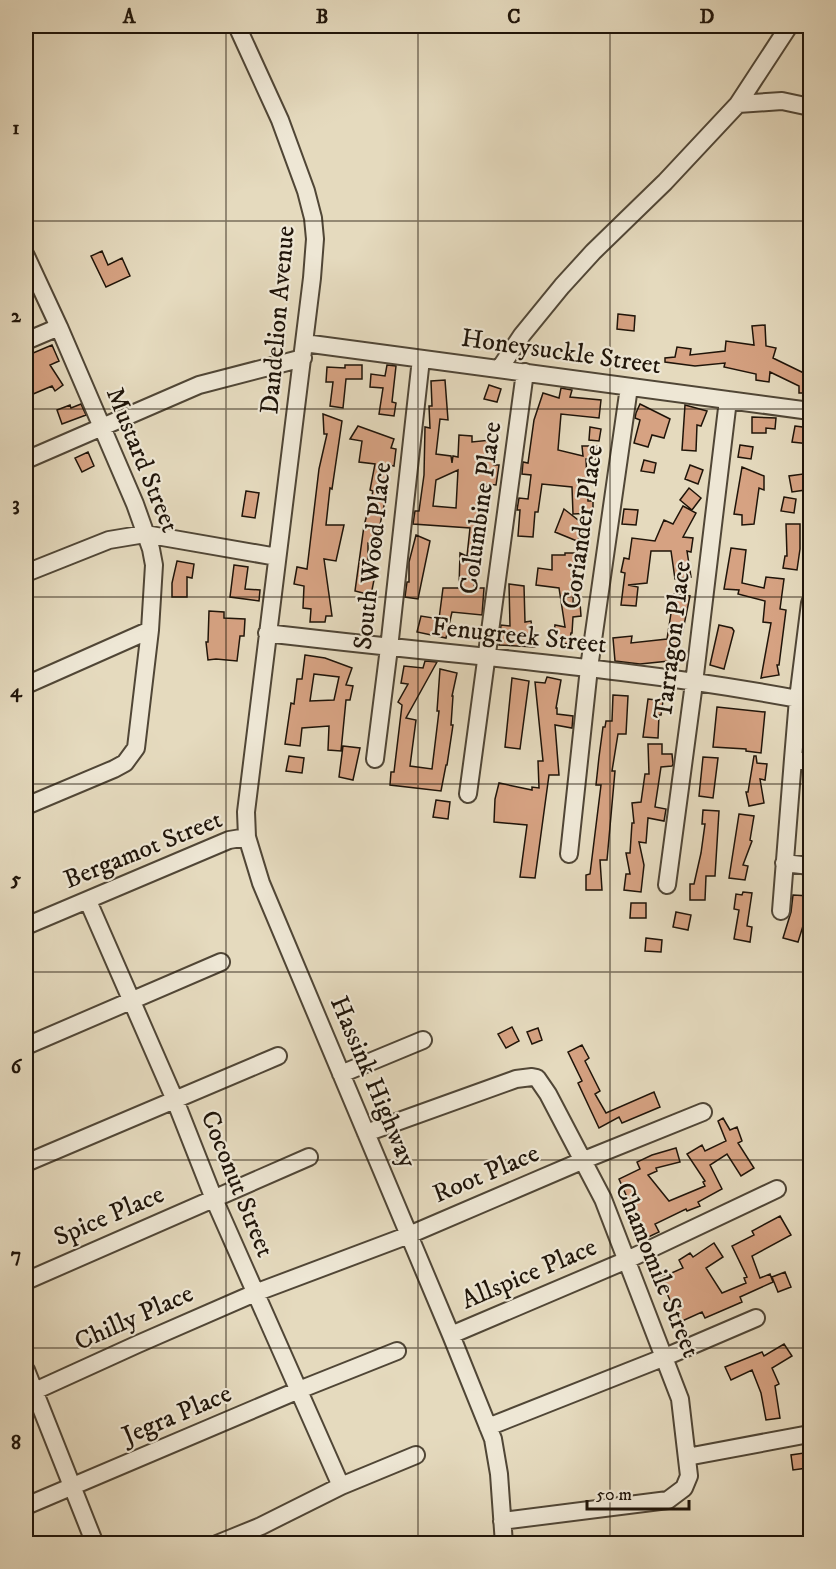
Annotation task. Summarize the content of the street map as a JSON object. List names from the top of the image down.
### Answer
{
  "streets": {
    "street": [
      "Dandelion Avenue",
      "Honeysuckle Street",
      "Mustard Street",
      "Columbine Place",
      "Coriander Place",
      "South Wood Place",
      "Fenugreek Street",
      "Tarragon Place",
      "Bergamot Street",
      "Hassink Highway",
      "Root Place",
      "Coconut Street",
      "Spice Place",
      "Chamomile Street",
      "Allspice Place",
      "Chilly Place",
      "Jegra Place"
    ]
  },
  "crossings": [
    ["Dandelion Avenue", "Honeysuckle Street"],
    ["Dandelion Avenue", "Fenugreek Street"],
    ["Dandelion Avenue", "Hassink Highway"],
    ["Honeysuckle Street", "Columbine Place"],
    ["Honeysuckle Street", "Coriander Place"],
    ["Honeysuckle Street", "South Wood Place"],
    ["Honeysuckle Street", "Tarragon Place"],
    ["Columbine Place", "Fenugreek Street"],
    ["Coriander Place", "Fenugreek Street"],
    ["South Wood Place", "Fenugreek Street"],
    ["Fenugreek Street", "Tarragon Place"],
    ["Fenugreek Street", "Hassink Highway"],
    ["Bergamot Street", "Hassink Highway"],
    ["Bergamot Street", "Coconut Street"],
    ["Hassink Highway", "Root Place"],
    ["Hassink Highway", "Chamomile Street"],
    ["Hassink Highway", "Allspice Place"],
    ["Root Place", "Coconut Street"],
    ["Root Place", "Chamomile Street"],
    ["Root Place", "Chilly Place"],
    ["Coconut Street", "Spice Place"],
    ["Coconut Street", "Chilly Place"],
    ["Coconut Street", "Jegra Place"],
    ["Chamomile Street", "Allspice Place"]
  ],
  "scale_bar": "50 m",
  "grid": {
    "columns": [
      "A",
      "B",
      "C",
      "D"
    ],
    "rows": [
      "1",
      "2",
      "3",
      "4",
      "5",
      "6",
      "7",
      "8"
    ]
  }
}
